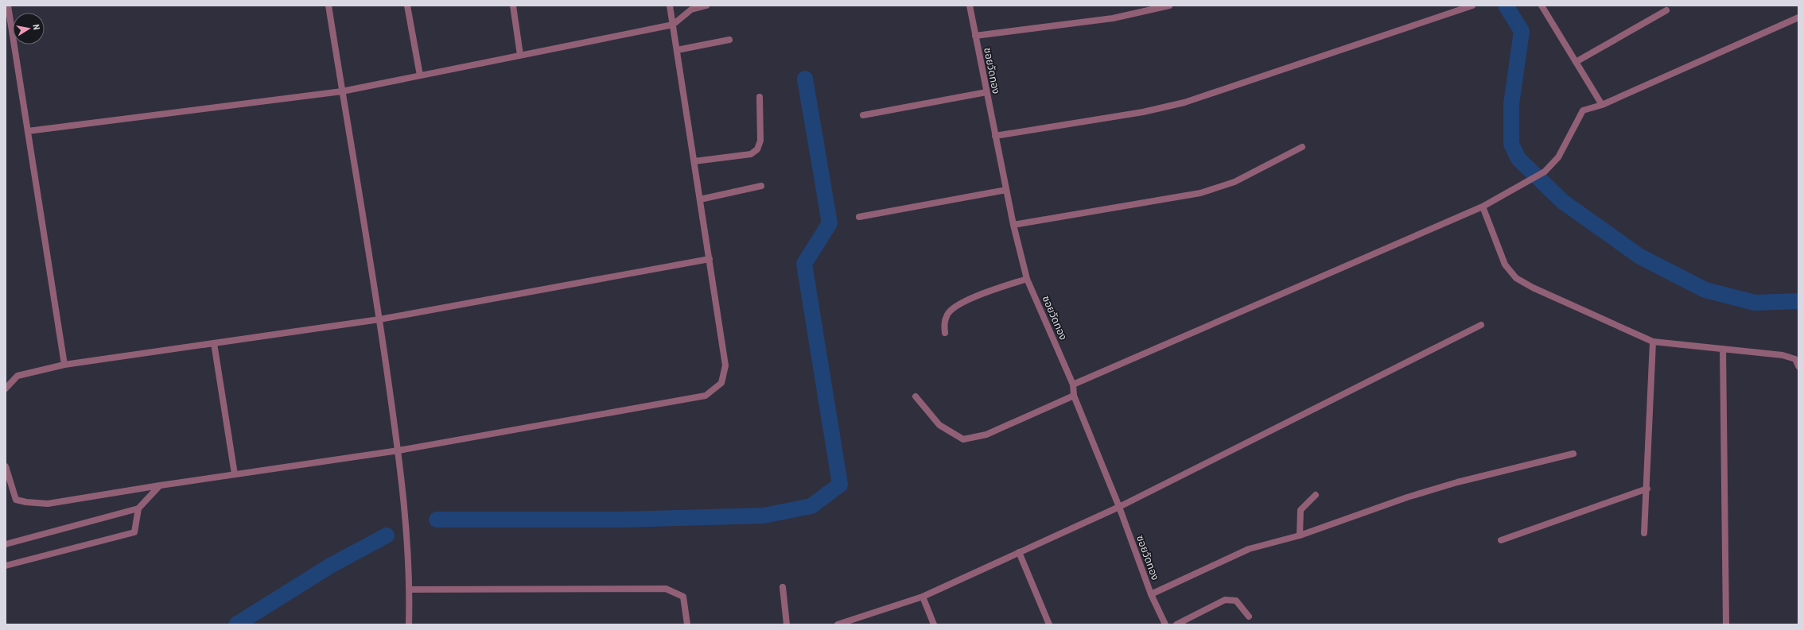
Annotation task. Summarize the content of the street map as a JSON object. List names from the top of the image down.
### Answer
{
  "streets": {
    "street": ["ซอยวัดทอง"]
  },
  "north": "right"
}
